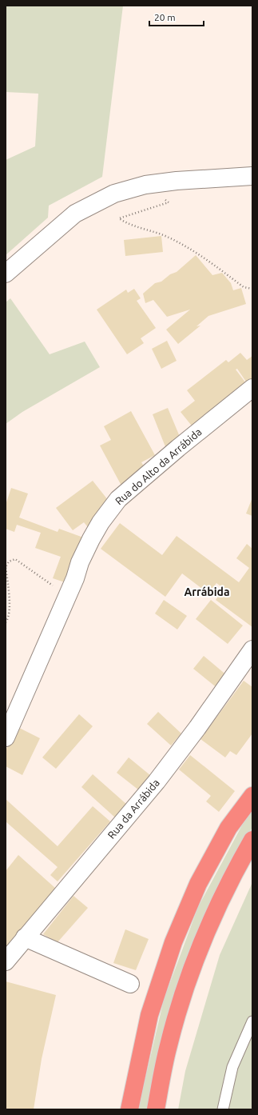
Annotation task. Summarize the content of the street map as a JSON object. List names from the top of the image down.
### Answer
{
  "streets": {
    "street": ["Rua do Alto da Arrábida", "Rua da Arrábida"]
  },
  "districts": ["Arrábida"],
  "scale_bar": "20 m"
}
